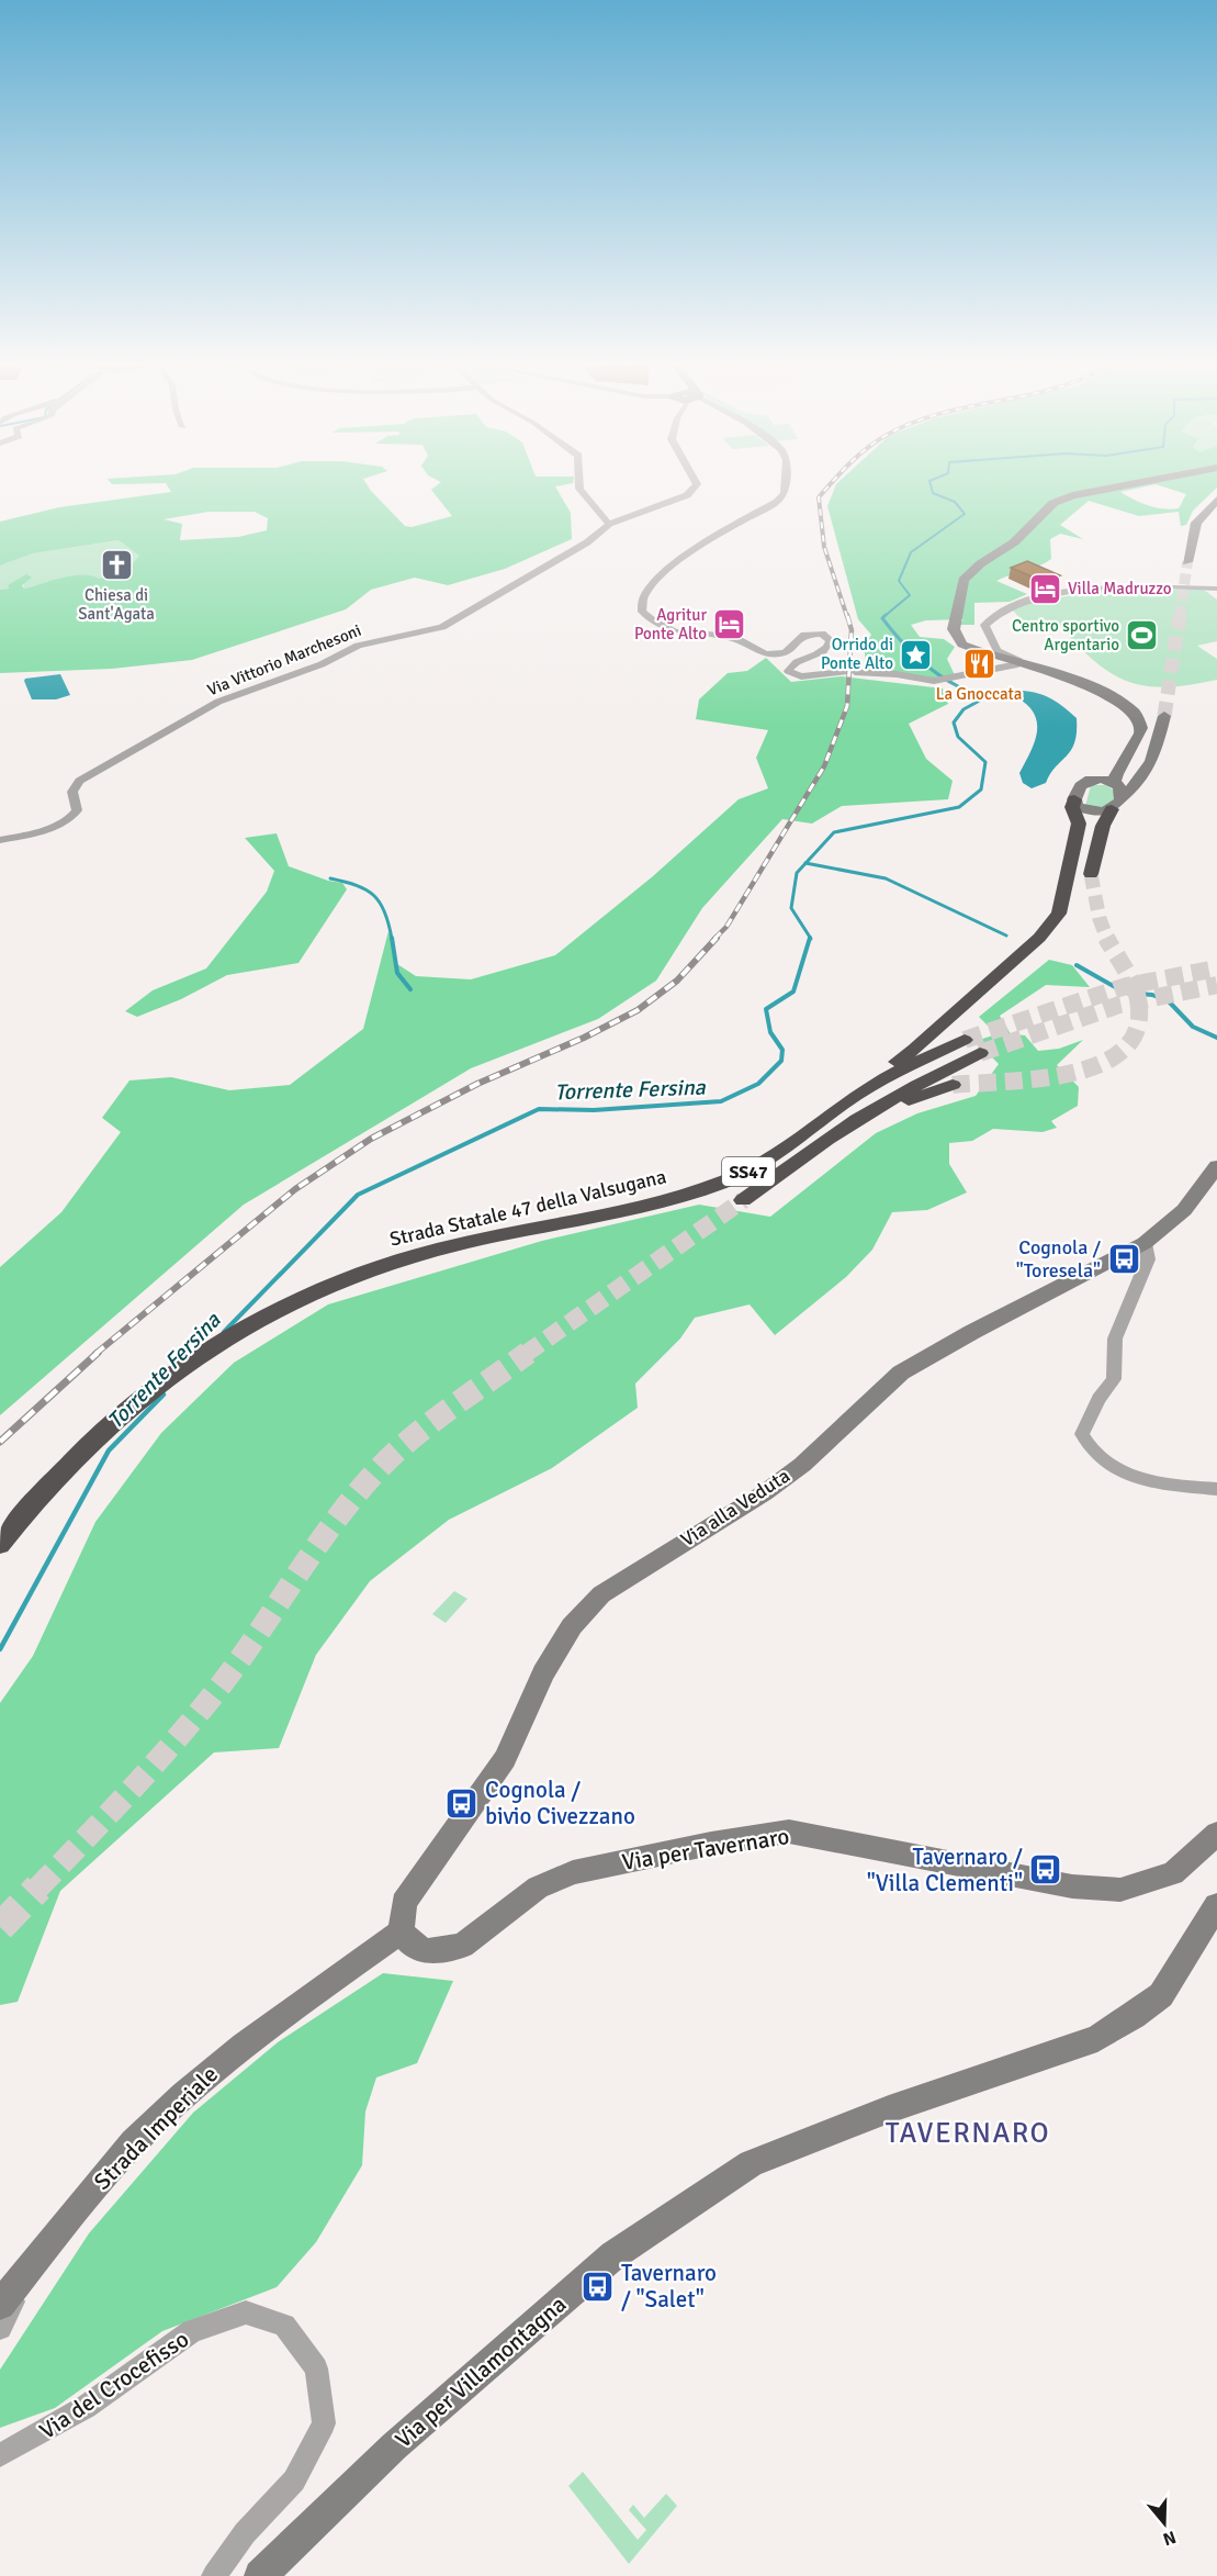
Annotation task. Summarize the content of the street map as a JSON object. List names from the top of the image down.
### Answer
{
  "streets": {
    "highway": ["SS47", "Strada Statale 47 della Valsugana"],
    "street": [
      "Via Vittorio Marchesoni",
      "Via alla Veduta",
      "Via per Tavernaro",
      "Strada Imperiale",
      "Via per Villamontagna",
      "Via del Crocefisso"
    ]
  },
  "crossings": [
    ["Via alla Veduta", "Via per Tavernaro"],
    ["Via alla Veduta", "Strada Imperiale"],
    ["Via per Tavernaro", "Strada Imperiale"]
  ],
  "districts": ["TAVERNARO"],
  "water": ["Torrente Fersina"],
  "places": {
    "church": ["Chiesa di Sant'Agata"],
    "hotel": ["Villa Madruzzo", "Agritur Ponte Alto"],
    "sports": ["Centro sportivo Argentario"],
    "place": ["Orrido di Ponte Alto"],
    "restaurant": ["La Gnoccata"],
    "bus stop": [
      "Cognola / \"Toresela\"",
      "Cognola / bivio Civezzano",
      "Tavernaro / \"Villa Clementi\"",
      "Tavernaro / \"Salet\""
    ]
  },
  "north": "bottom"
}
